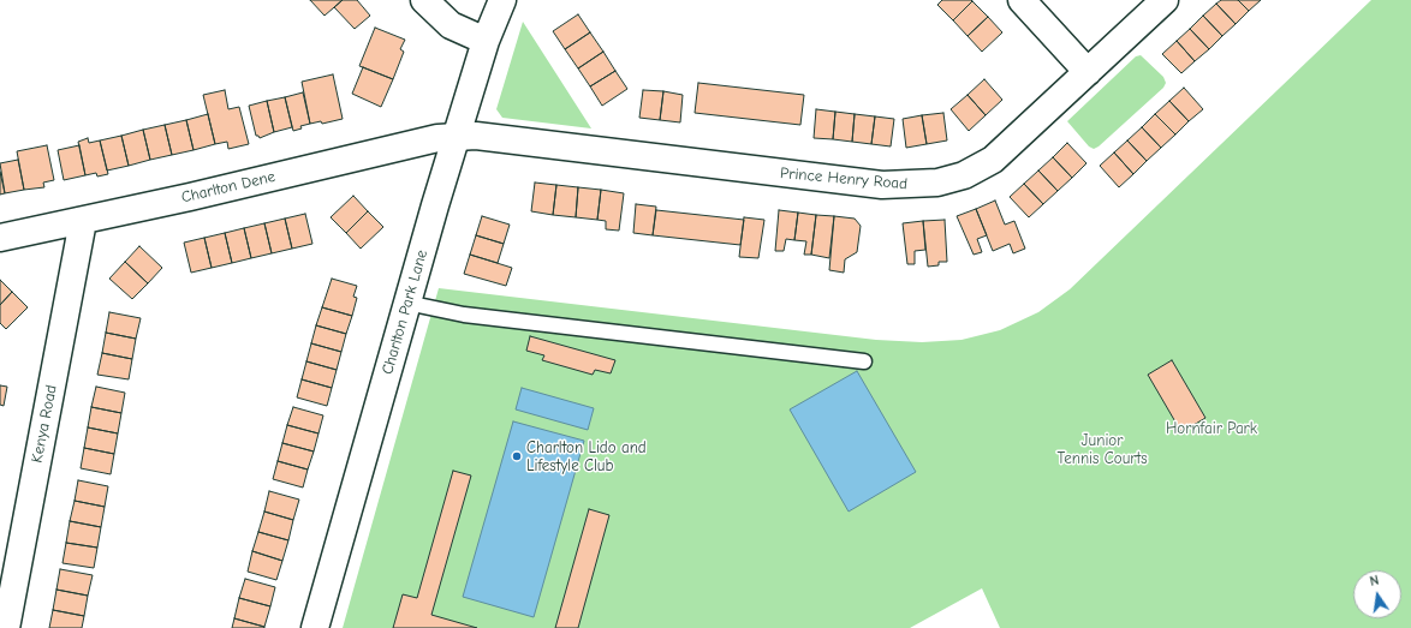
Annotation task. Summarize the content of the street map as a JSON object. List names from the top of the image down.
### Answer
{
  "streets": {
    "street": [
      "Prince Henry Road",
      "Charlton Dene",
      "Charlton Park Lane",
      "Kenya Road"
    ]
  },
  "crossings": [
    ["Prince Henry Road", "Charlton Dene"],
    ["Prince Henry Road", "Charlton Park Lane"],
    ["Charlton Dene", "Charlton Park Lane"],
    ["Charlton Dene", "Kenya Road"]
  ],
  "parks": ["Hornfair Park", "Junior Tennis Courts"],
  "places": ["Charlton Lido and Lifestyle Club"],
  "north": "top"
}
